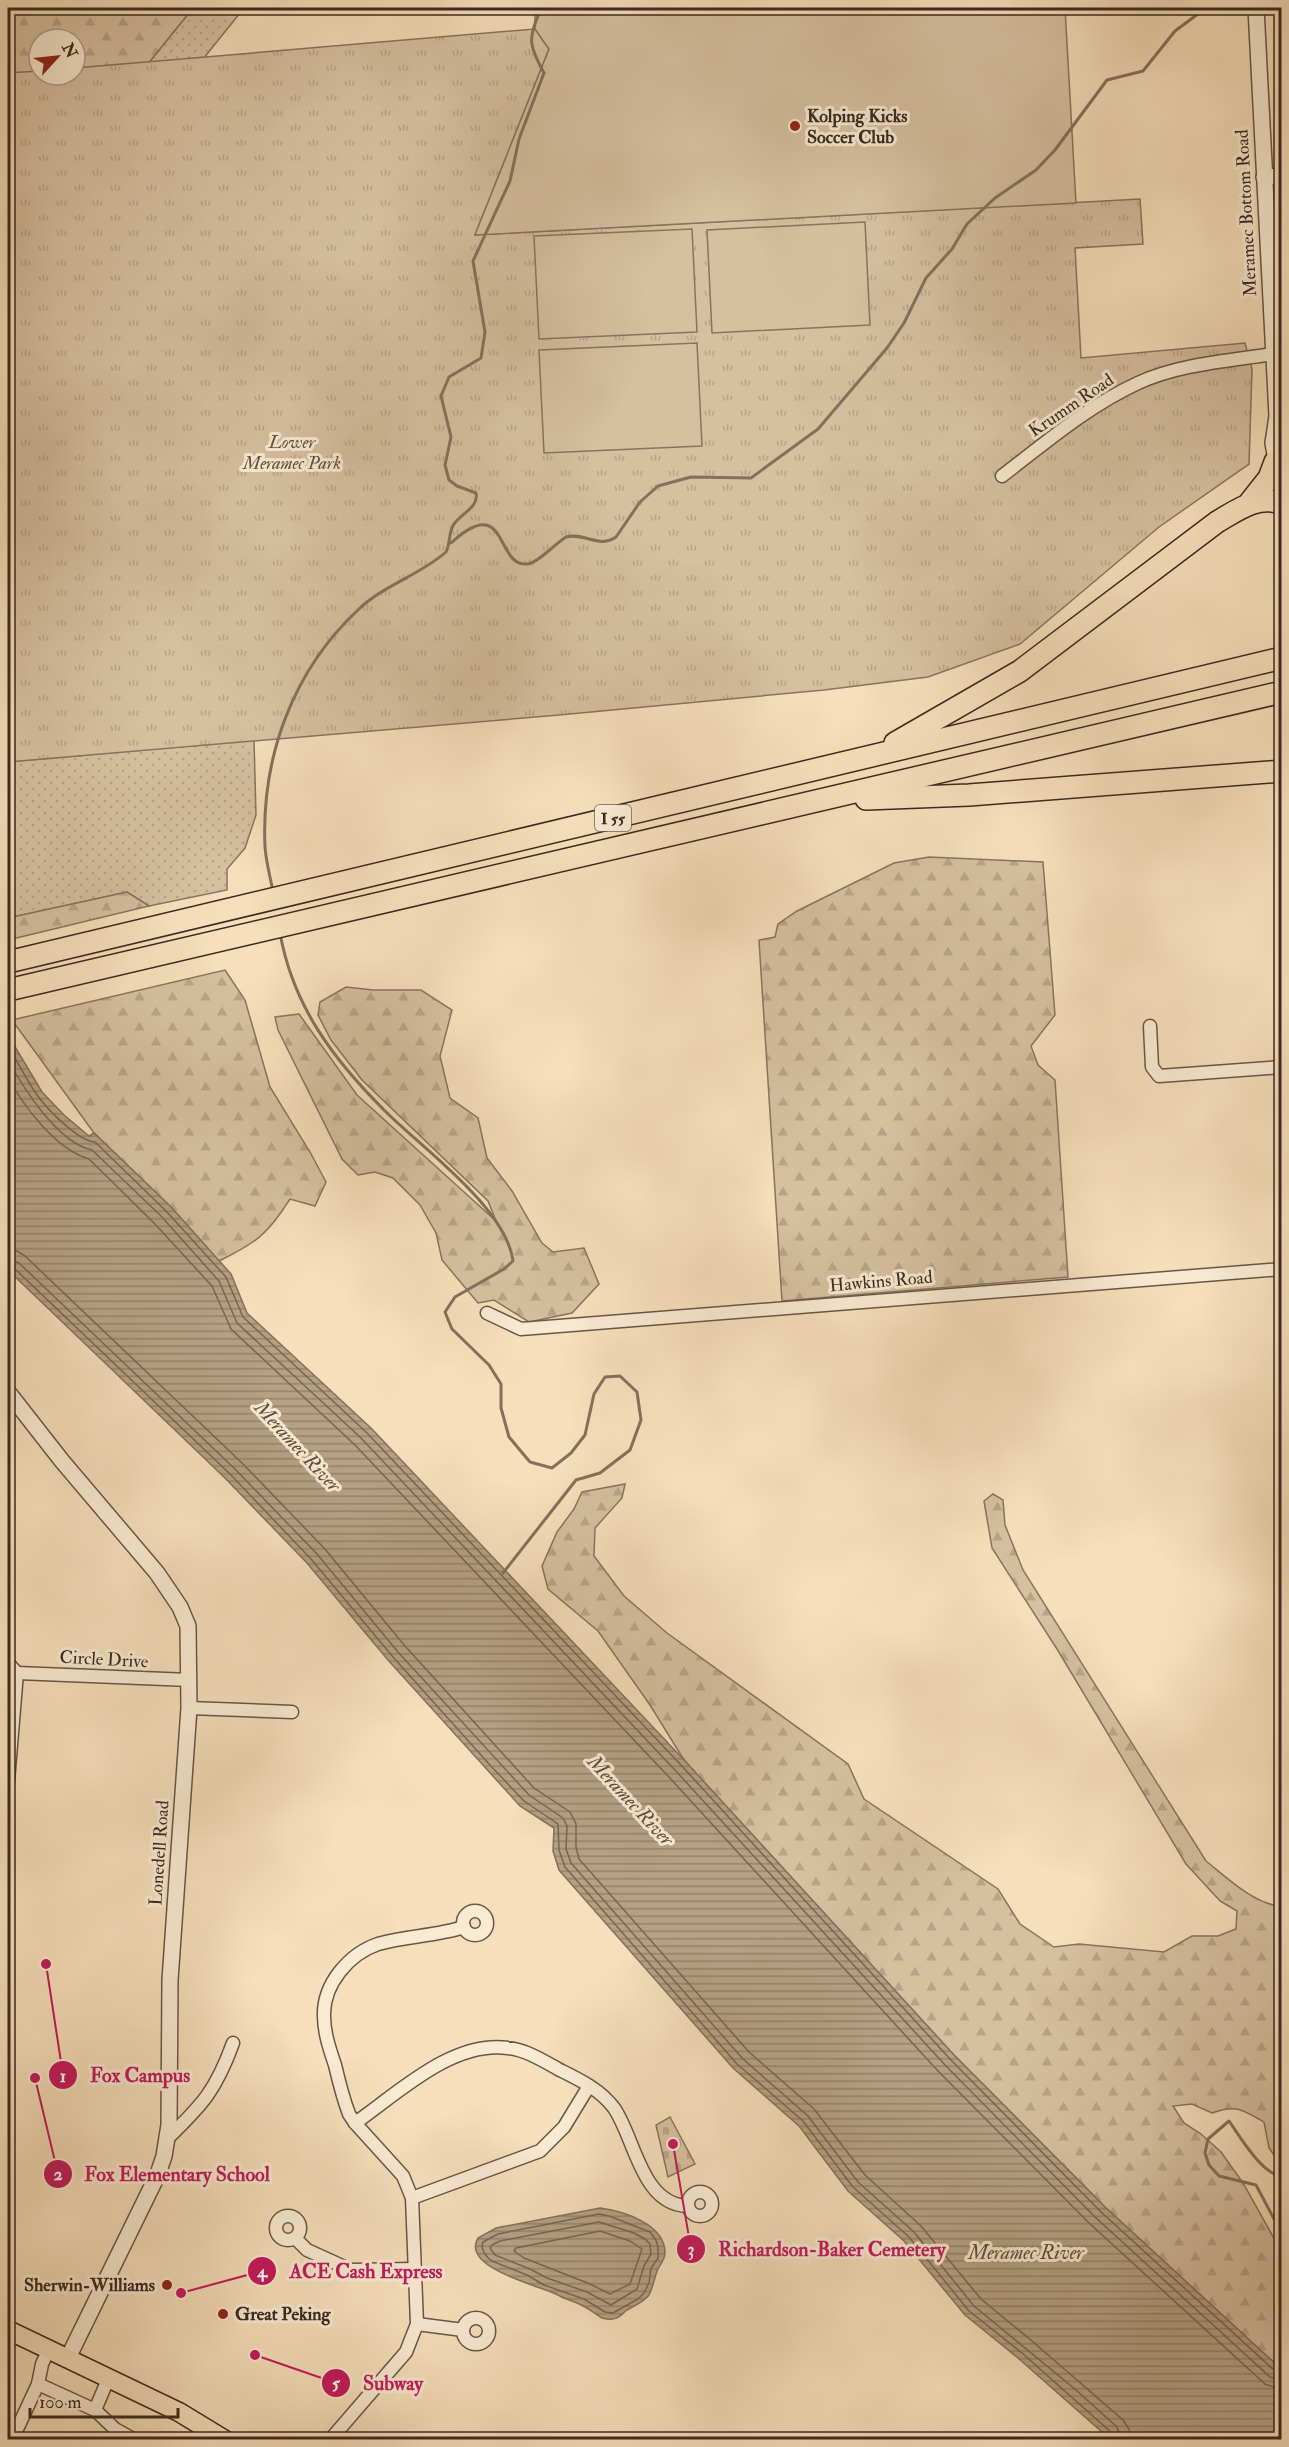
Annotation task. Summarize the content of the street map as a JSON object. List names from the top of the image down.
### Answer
{
  "streets": {
    "highway": ["I 55"],
    "street": [
      "Meramec Bottom Road",
      "Krumm Road",
      "Hawkins Road",
      "Circle Drive",
      "Lonedell Road"
    ]
  },
  "crossings": [
    ["Meramec Bottom Road", "Krumm Road"],
    ["Circle Drive", "Lonedell Road"]
  ],
  "water": ["Meramec River"],
  "parks": ["Lower Meramec Park"],
  "places": [
    "Kolping Kicks Soccer Club",
    "Fox Campus",
    "Fox Elementary School",
    "Richardson-Baker Cemetery",
    "Sherwin-Williams",
    "ACE Cash Express",
    "Great Peking",
    "Subway"
  ],
  "scale_bar": "100 m",
  "north": "top right"
}
